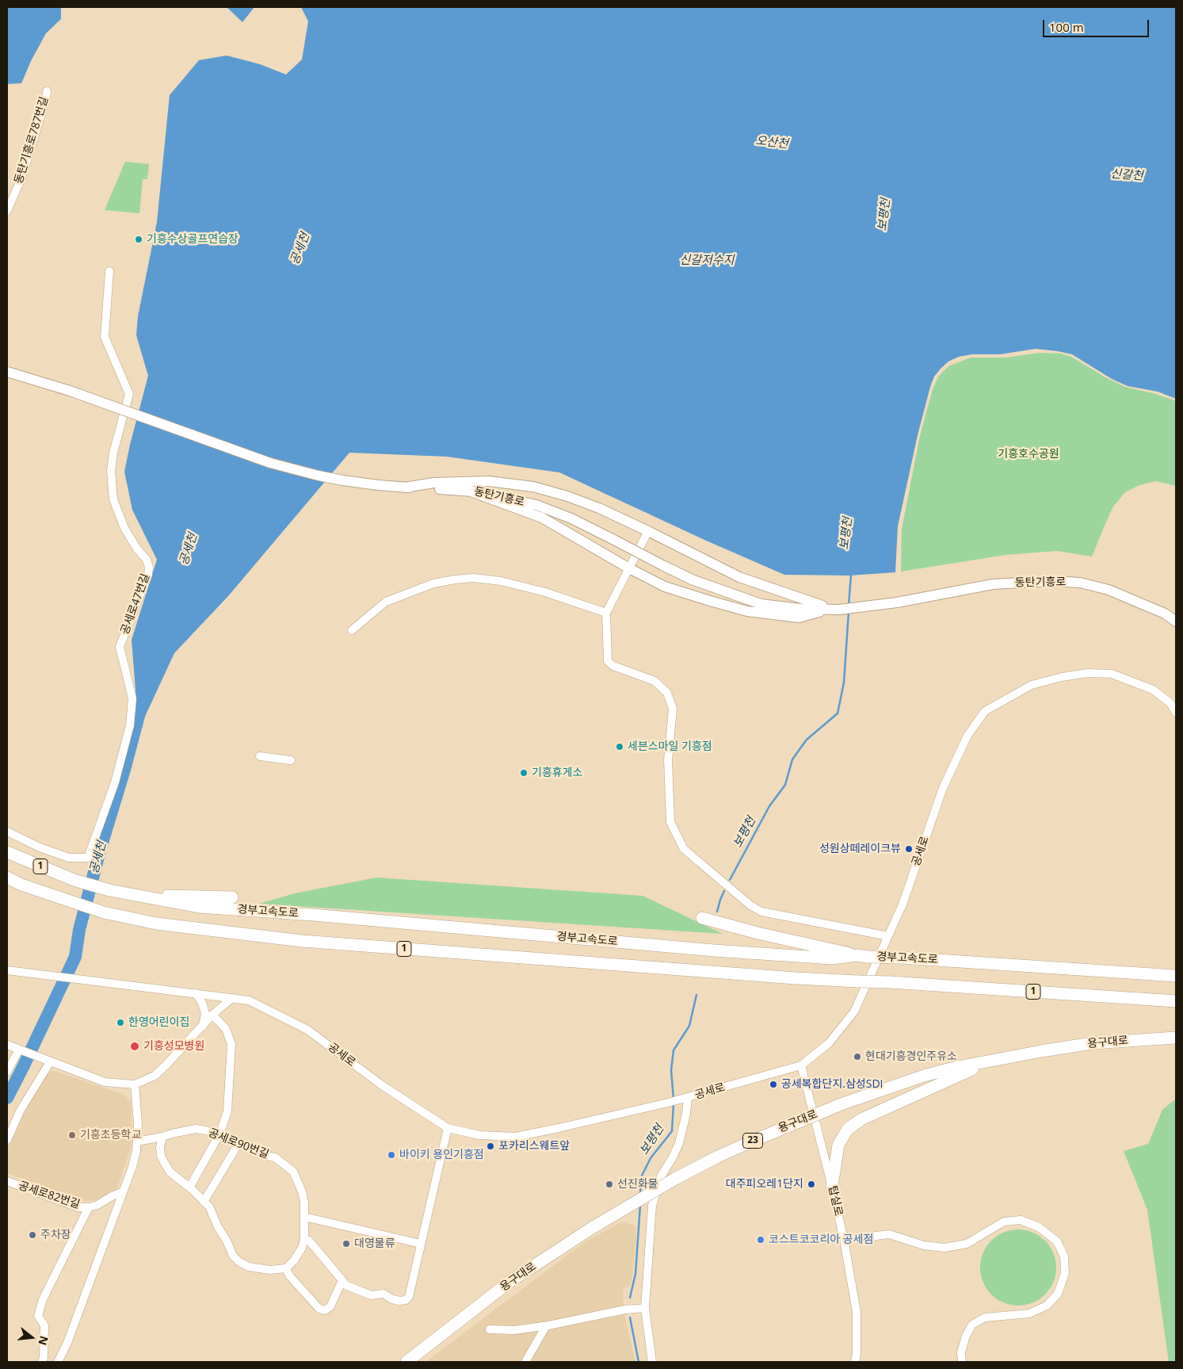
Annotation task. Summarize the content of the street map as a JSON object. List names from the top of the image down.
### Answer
{
  "streets": {
    "highway": [
      "1",
      "경부고속도로",
      "용구대로",
      "23"
    ],
    "main road": ["동탄기흥로"],
    "street": [
      "동탄기흥로787번길",
      "공세로47번길",
      "공세로",
      "공세로90번길",
      "공세로82번길",
      "탑실로"
    ]
  },
  "crossings": [
    ["공세로", "탑실로"]
  ],
  "water": [
    "오산천",
    "신갈천",
    "보평천",
    "공세천",
    "신갈저수지"
  ],
  "parks": ["기흥호수공원"],
  "places": [
    "기흥수상골프연습장",
    "세븐스마일 기흥점",
    "기흥휴게소",
    "성원상떼레이크뷰",
    "한영어린이집",
    "기흥성모병원",
    "현대기흥경인주유소",
    "공세복합단지.삼성SDI",
    "기흥초등학교",
    "포카리스웨트앞",
    "바이키 용인기흥점",
    "선진화물",
    "대주피오레1단지",
    "주차장",
    "코스트코코리아 공세점",
    "대영물류"
  ],
  "scale_bar": "100 m",
  "north": "right"
}
